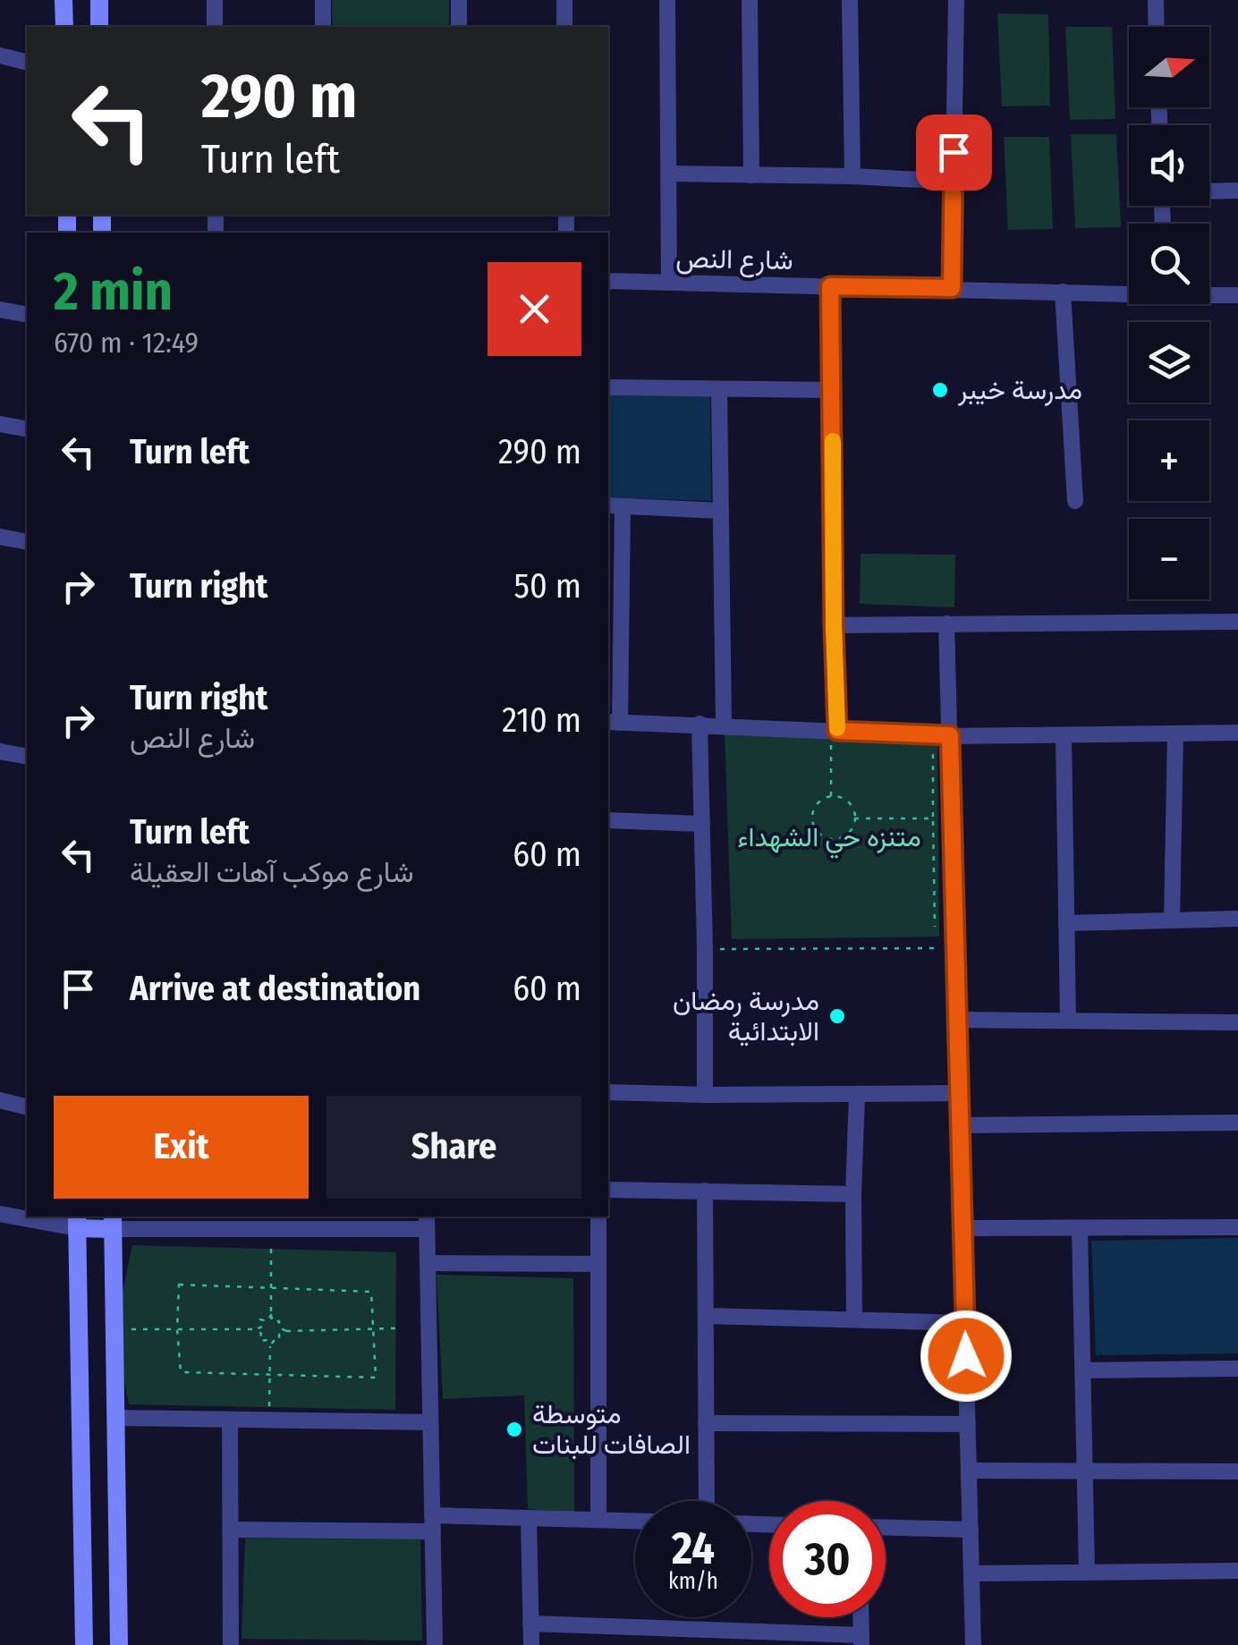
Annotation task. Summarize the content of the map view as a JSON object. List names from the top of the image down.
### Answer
{
  "streets": {
    "street": ["شارع النص"]
  },
  "parks": ["متنزه حي الشهداء"],
  "places": ["مدرسة خيبر", "مدرسة رمضان الابتدائية", "متوسطة الصافات للبنات"],
  "north": "right",
  "page": {
    "map_buttons": ["+", "−"],
    "turn": ["290 m", "Turn left"],
    "heading": ["2 min", "670 m · 12:49"],
    "list": [
      {
        "name": "Turn left",
        "value": "290 m"
      },
      {
        "name": "Turn right",
        "value": "50 m"
      },
      {
        "name": "Turn right",
        "note": "شارع النص",
        "value": "210 m"
      },
      {
        "name": "Turn left",
        "note": "شارع موكب آهات العقيلة",
        "value": "60 m"
      },
      {
        "name": "Arrive at destination",
        "value": "60 m"
      }
    ],
    "buttons": ["Exit", "Share"],
    "speed": "24 km/h",
    "limit": "30"
  }
}
